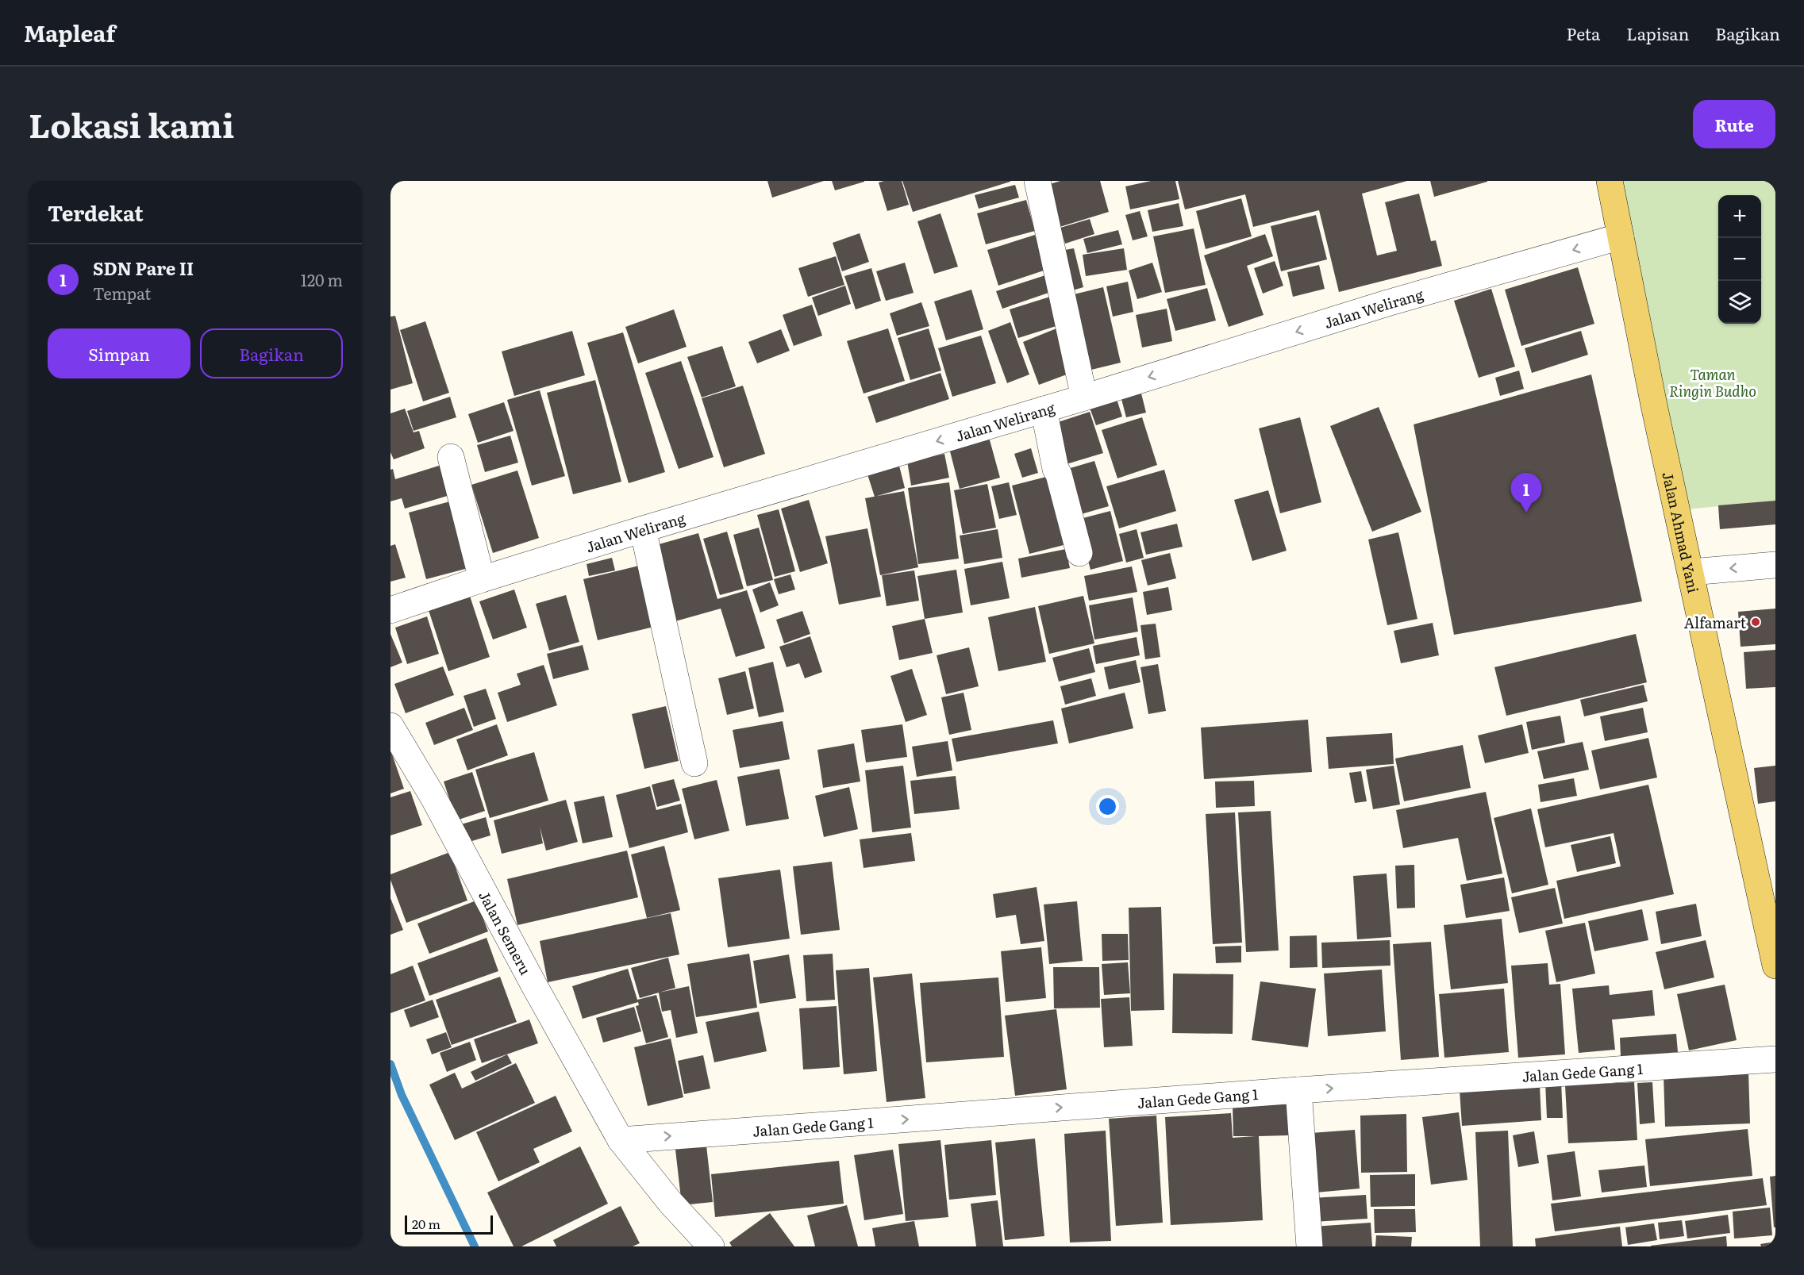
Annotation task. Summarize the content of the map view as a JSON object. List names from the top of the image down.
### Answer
{
  "streets": {
    "main road": ["Jalan Ahmad Yani"],
    "street": ["Jalan Welirang", "Jalan Semeru", "Jalan Gede Gang 1"]
  },
  "crossings": [
    ["Jalan Welirang", "Jalan Ahmad Yani"],
    ["Jalan Semeru", "Jalan Gede Gang 1"]
  ],
  "one_way": ["Jalan Welirang", "Jalan Gede Gang 1"],
  "parks": ["Taman Ringin Budho"],
  "places": ["Alfamart"],
  "scale_bar": "20 m",
  "page": {
    "header": "Mapleaf",
    "nav": ["Peta", "Lapisan", "Bagikan"],
    "title": "Lokasi kami",
    "buttons": [
      "Rute",
      ["Simpan", "Bagikan"]
    ],
    "heading": "Terdekat",
    "map_buttons": ["+", "−"],
    "list": [
      {
        "mark": "1",
        "name": "SDN Pare II",
        "note": "Tempat",
        "value": "120 m"
      }
    ],
    "pins": "1",
    "scale": "20 m"
  }
}
